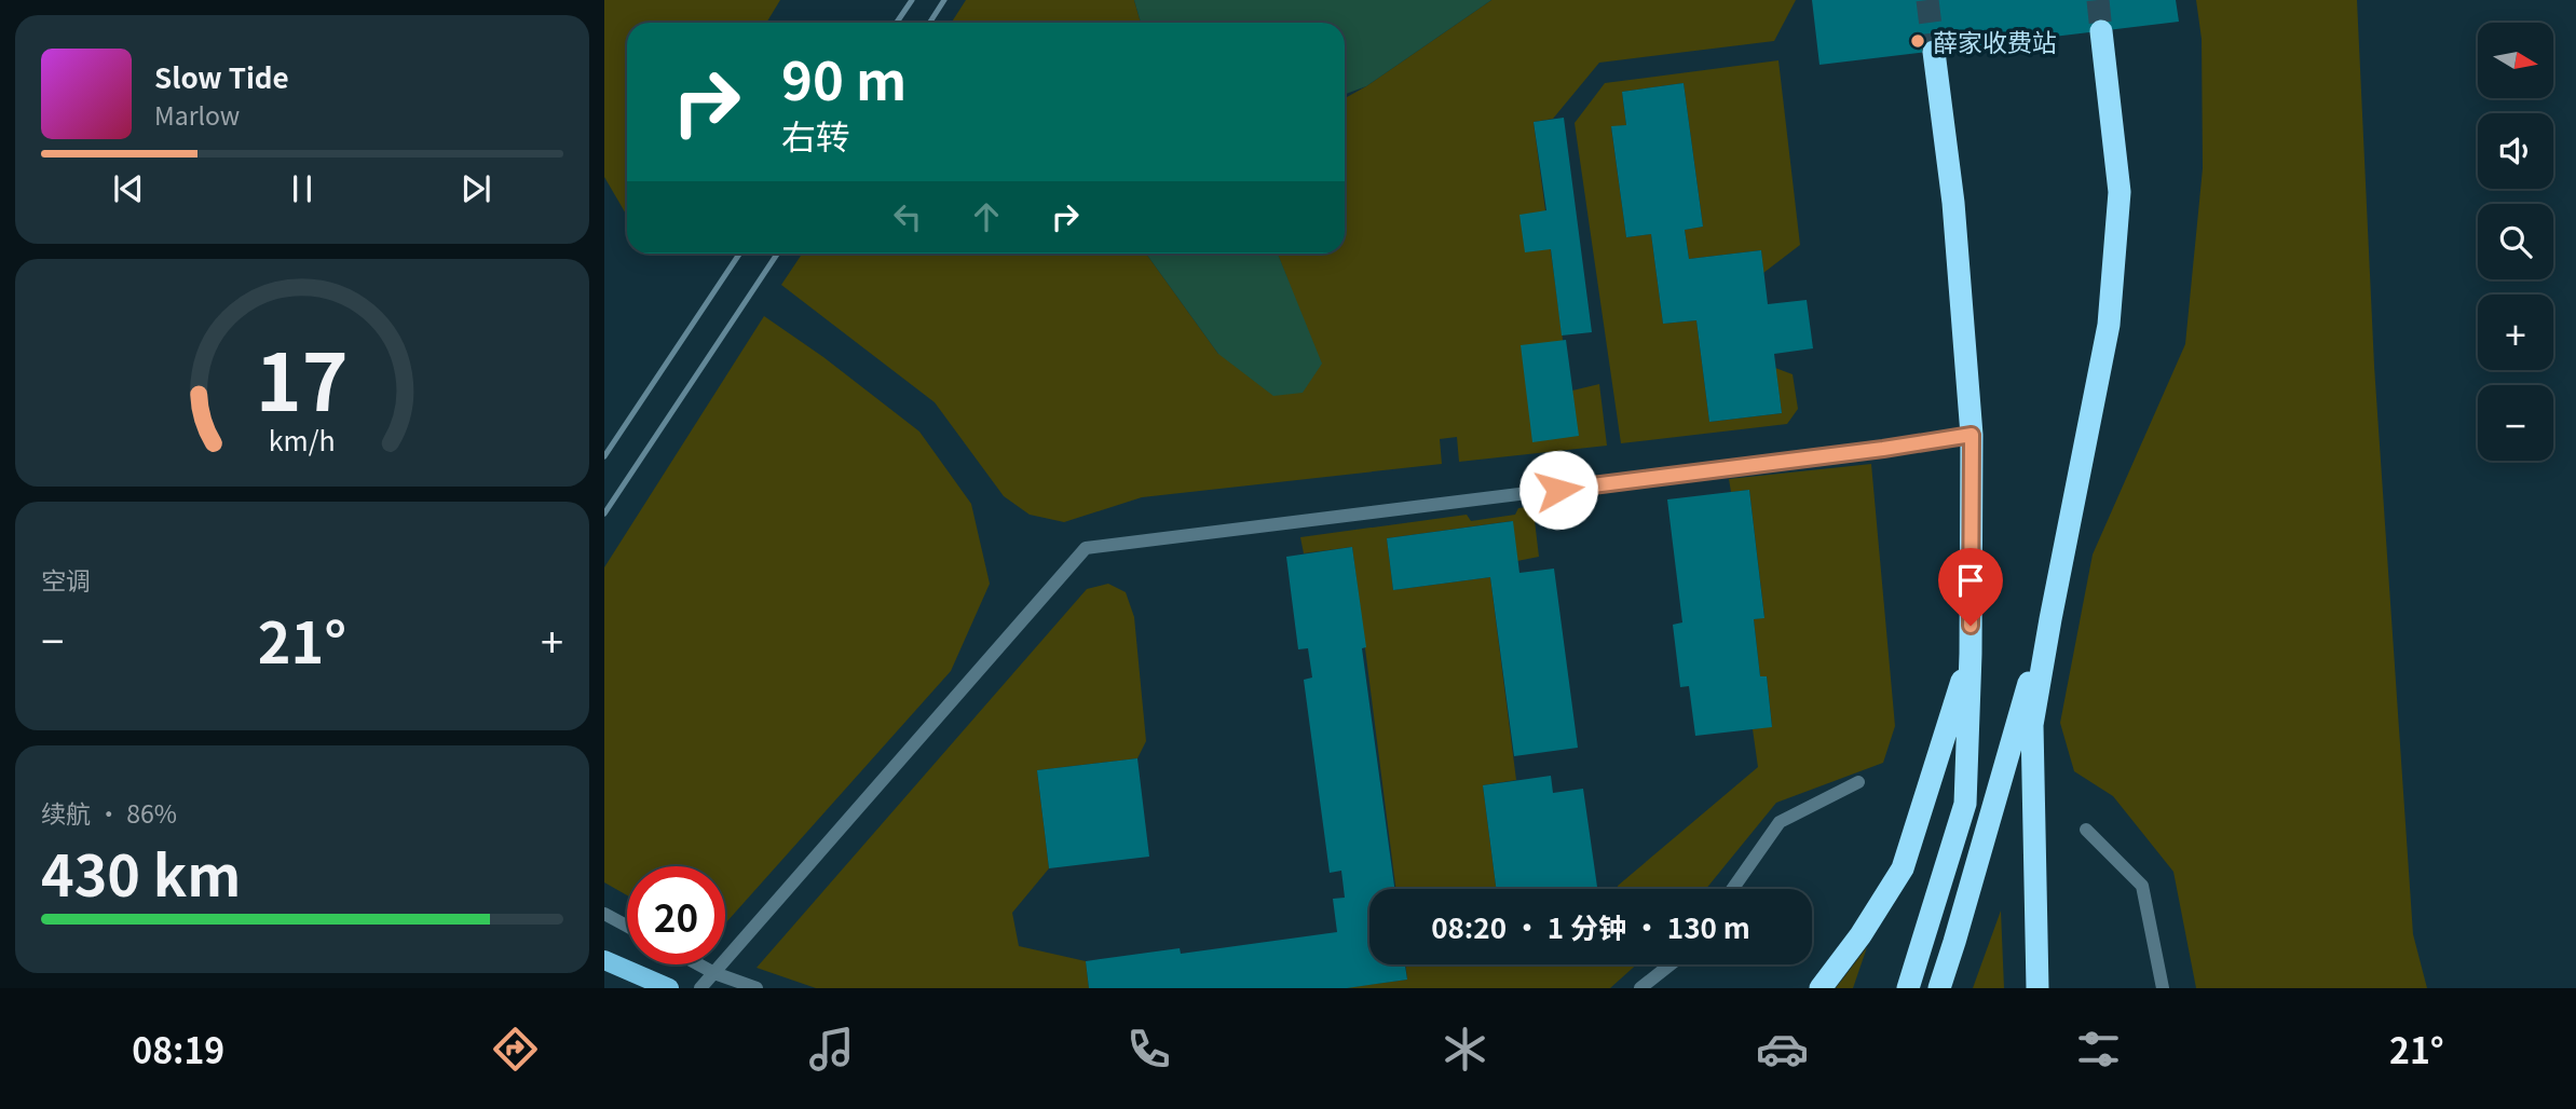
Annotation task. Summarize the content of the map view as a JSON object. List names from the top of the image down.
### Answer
{
  "places": ["薛家收费站"],
  "north": "right",
  "page": {
    "map_buttons": ["+", "−"],
    "turn": ["90 m", "右转"],
    "song": ["Slow Tide", "Marlow"],
    "tile": [
      "空调",
      ["续航 · 86%", "430 km"]
    ],
    "heat": ["−", "21°", "+"],
    "limit": "20",
    "trip": "08:20 · 1 分钟 · 130 m",
    "tabs": ["08:19", "21°"],
    "gauge": ["17", "km/h"]
  }
}
